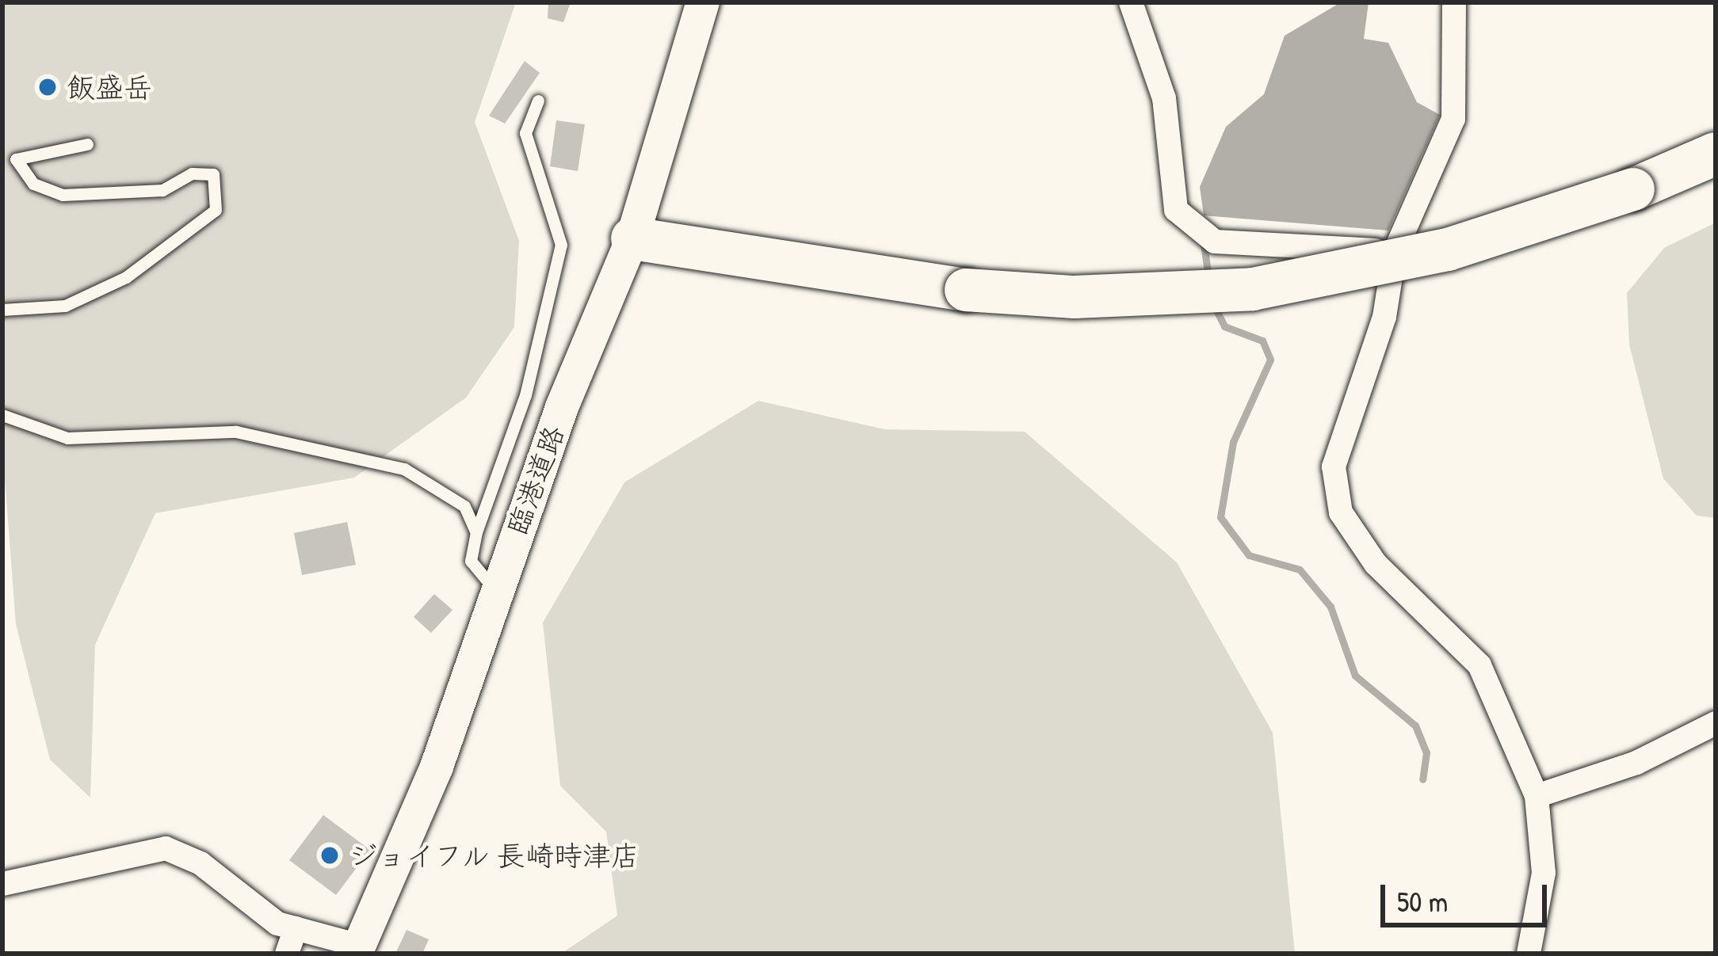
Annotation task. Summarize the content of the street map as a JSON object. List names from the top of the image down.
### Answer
{
  "streets": {
    "street": ["臨港道路"]
  },
  "places": ["飯盛岳", "ジョイフル 長崎時津店"],
  "scale_bar": "50 m"
}
